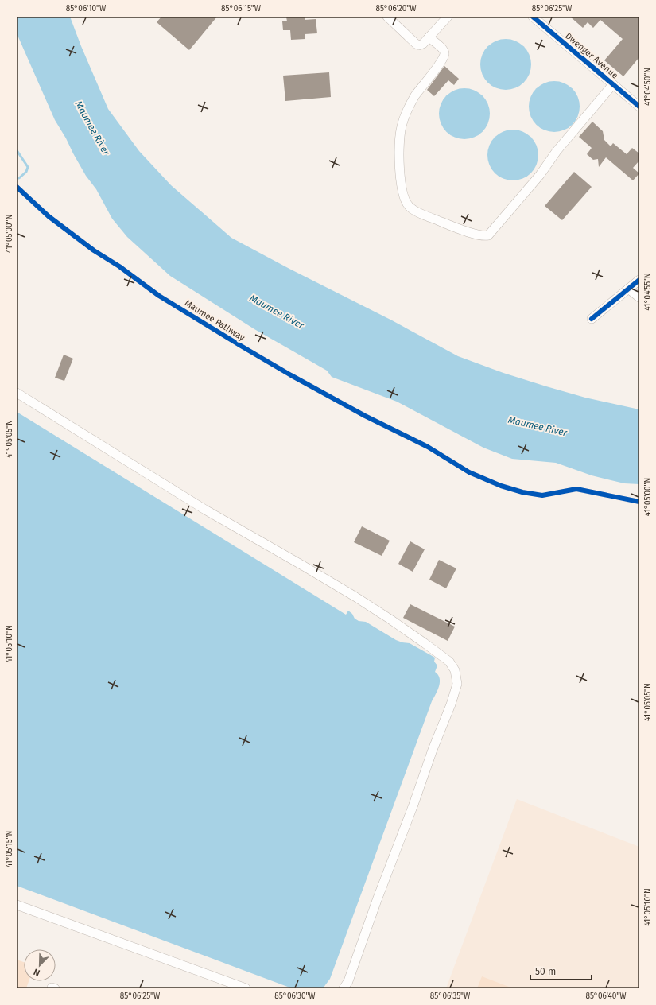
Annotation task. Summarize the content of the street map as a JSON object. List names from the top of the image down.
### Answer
{
  "streets": {
    "street": ["Dwenger Avenue"],
    "cycle path": ["Maumee Pathway"]
  },
  "water": ["Maumee River"],
  "scale_bar": "50 m",
  "north": "bottom left",
  "coordinates": [
    "85°06'10\"W",
    "85°06'15\"W",
    "85°06'20\"W",
    "85°06'25\"W",
    "41°04'50\"N",
    "41°05'00\"N",
    "41°04'55\"N",
    "41°05'05\"N",
    "41°05'10\"N",
    "41°05'15\"N",
    "85°06'30\"W",
    "85°06'35\"W",
    "85°06'40\"W"
  ]
}
